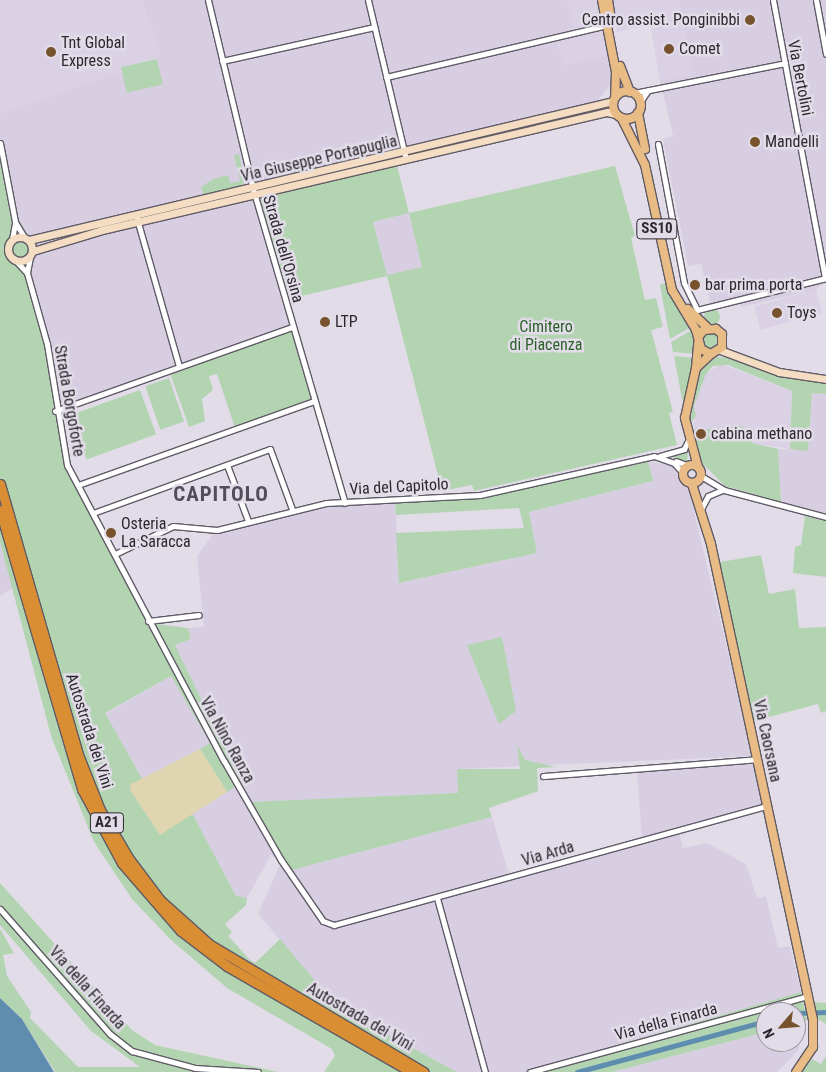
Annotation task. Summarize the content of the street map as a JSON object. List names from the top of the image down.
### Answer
{
  "streets": {
    "highway": ["Autostrada dei Vini", "A21"],
    "main road": ["Via Giuseppe Portapuglia", "SS10", "Via Caorsana"],
    "street": [
      "Via Bertolini",
      "Strada dell'Orsina",
      "Strada Borgoforte",
      "Via del Capitolo",
      "Via Nino Ranza",
      "Via Arda",
      "Via della Finarda"
    ]
  },
  "crossings": [
    ["Via Giuseppe Portapuglia", "SS10"],
    ["Via Giuseppe Portapuglia", "Strada dell'Orsina"],
    ["Via Giuseppe Portapuglia", "Strada Borgoforte"],
    ["Strada dell'Orsina", "Via del Capitolo"],
    ["Strada Borgoforte", "Via del Capitolo"],
    ["Strada Borgoforte", "Via Nino Ranza"],
    ["Via del Capitolo", "Via Nino Ranza"],
    ["Via Nino Ranza", "Via Arda"],
    ["Via Caorsana", "Via Arda"],
    ["Via Caorsana", "Via della Finarda"]
  ],
  "districts": ["CAPITOLO"],
  "parks": ["Cimitero di Piacenza"],
  "places": [
    "Centro assist. Ponginibbi",
    "Comet",
    "Tnt Global Express",
    "Mandelli",
    "bar prima porta",
    "Toys",
    "LTP",
    "cabina methano",
    "Osteria La Saracca"
  ],
  "north": "bottom left"
}
